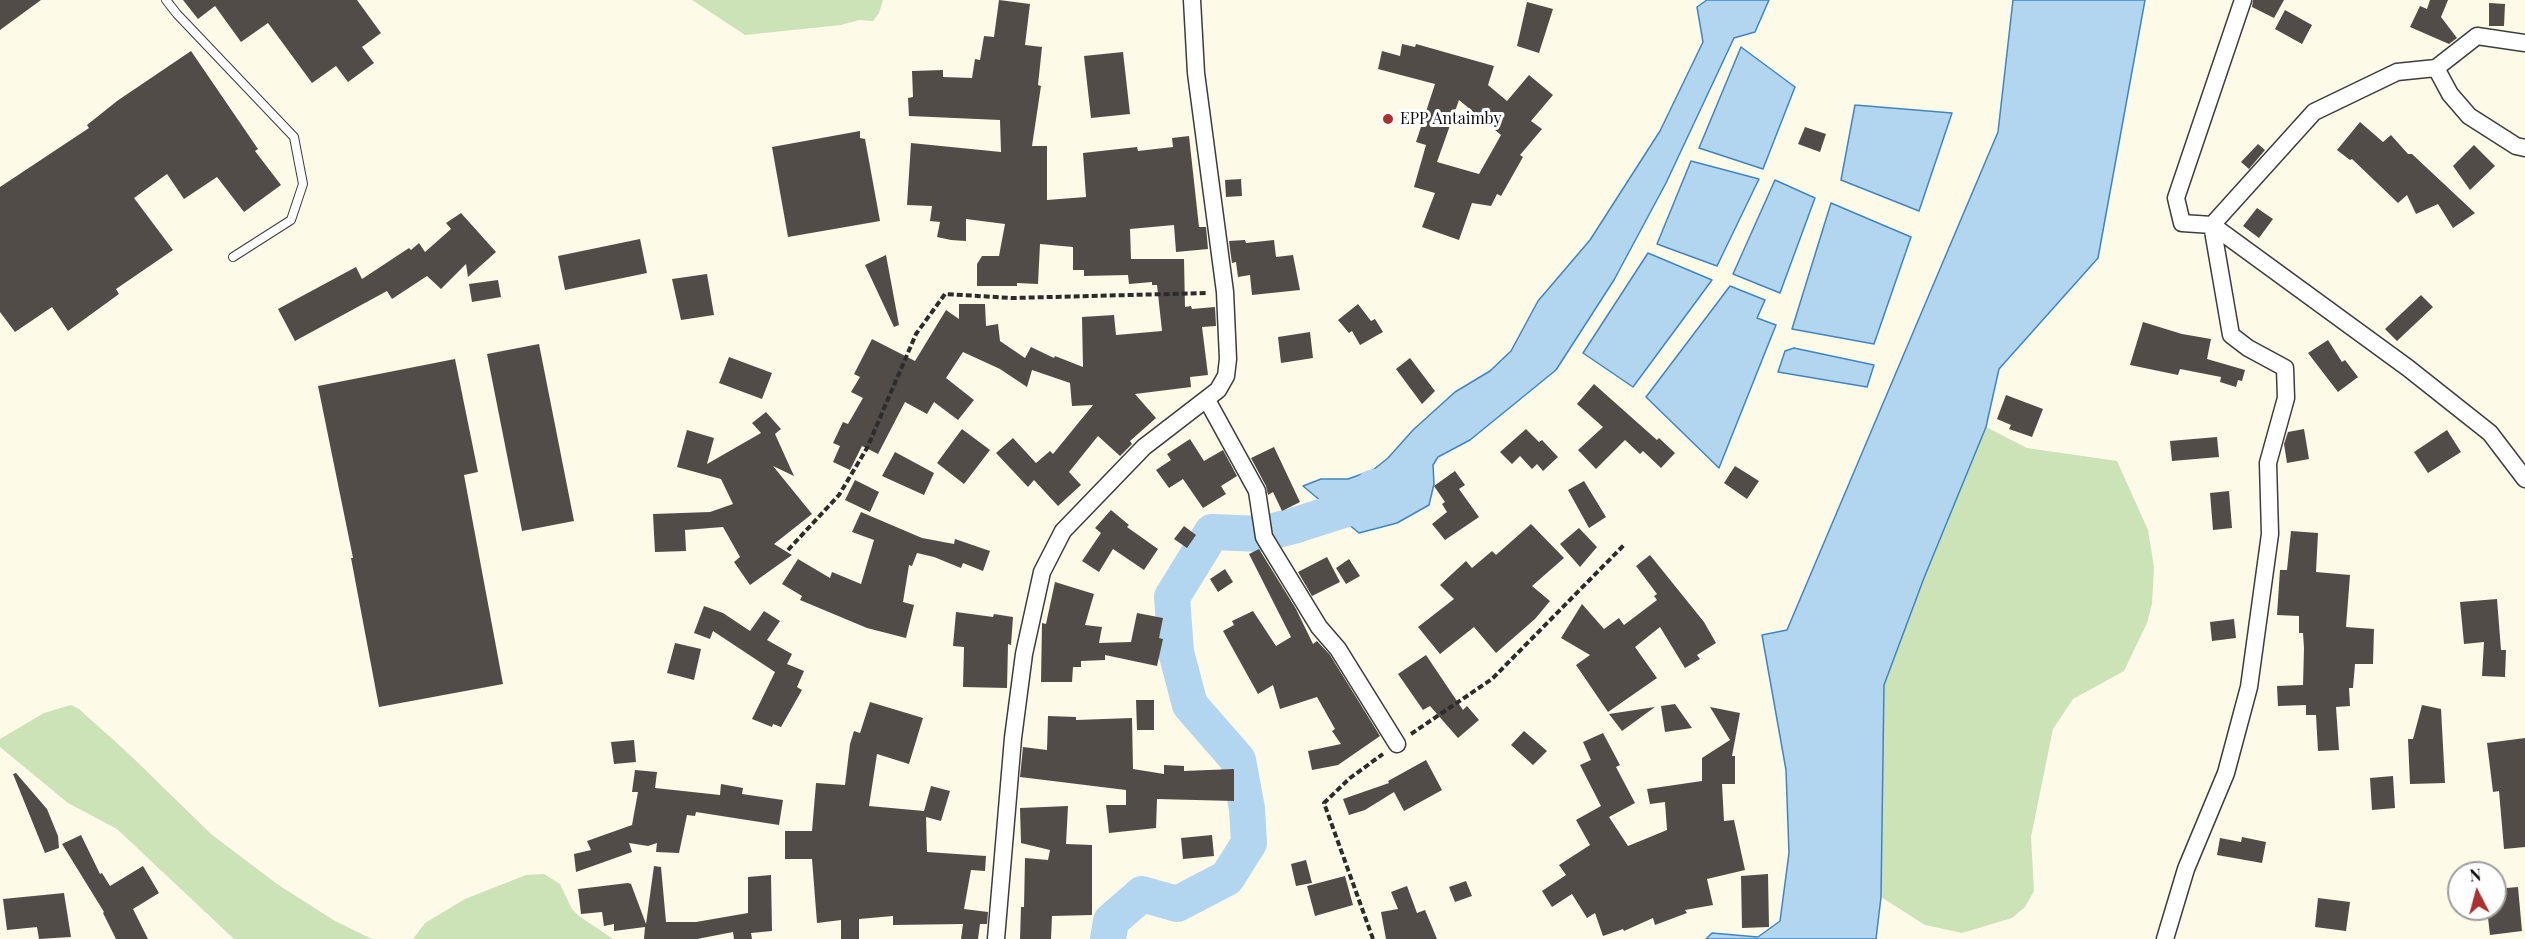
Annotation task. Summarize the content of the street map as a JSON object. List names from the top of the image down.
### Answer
{
  "places": ["EPP Antaimby"],
  "north": "top"
}
